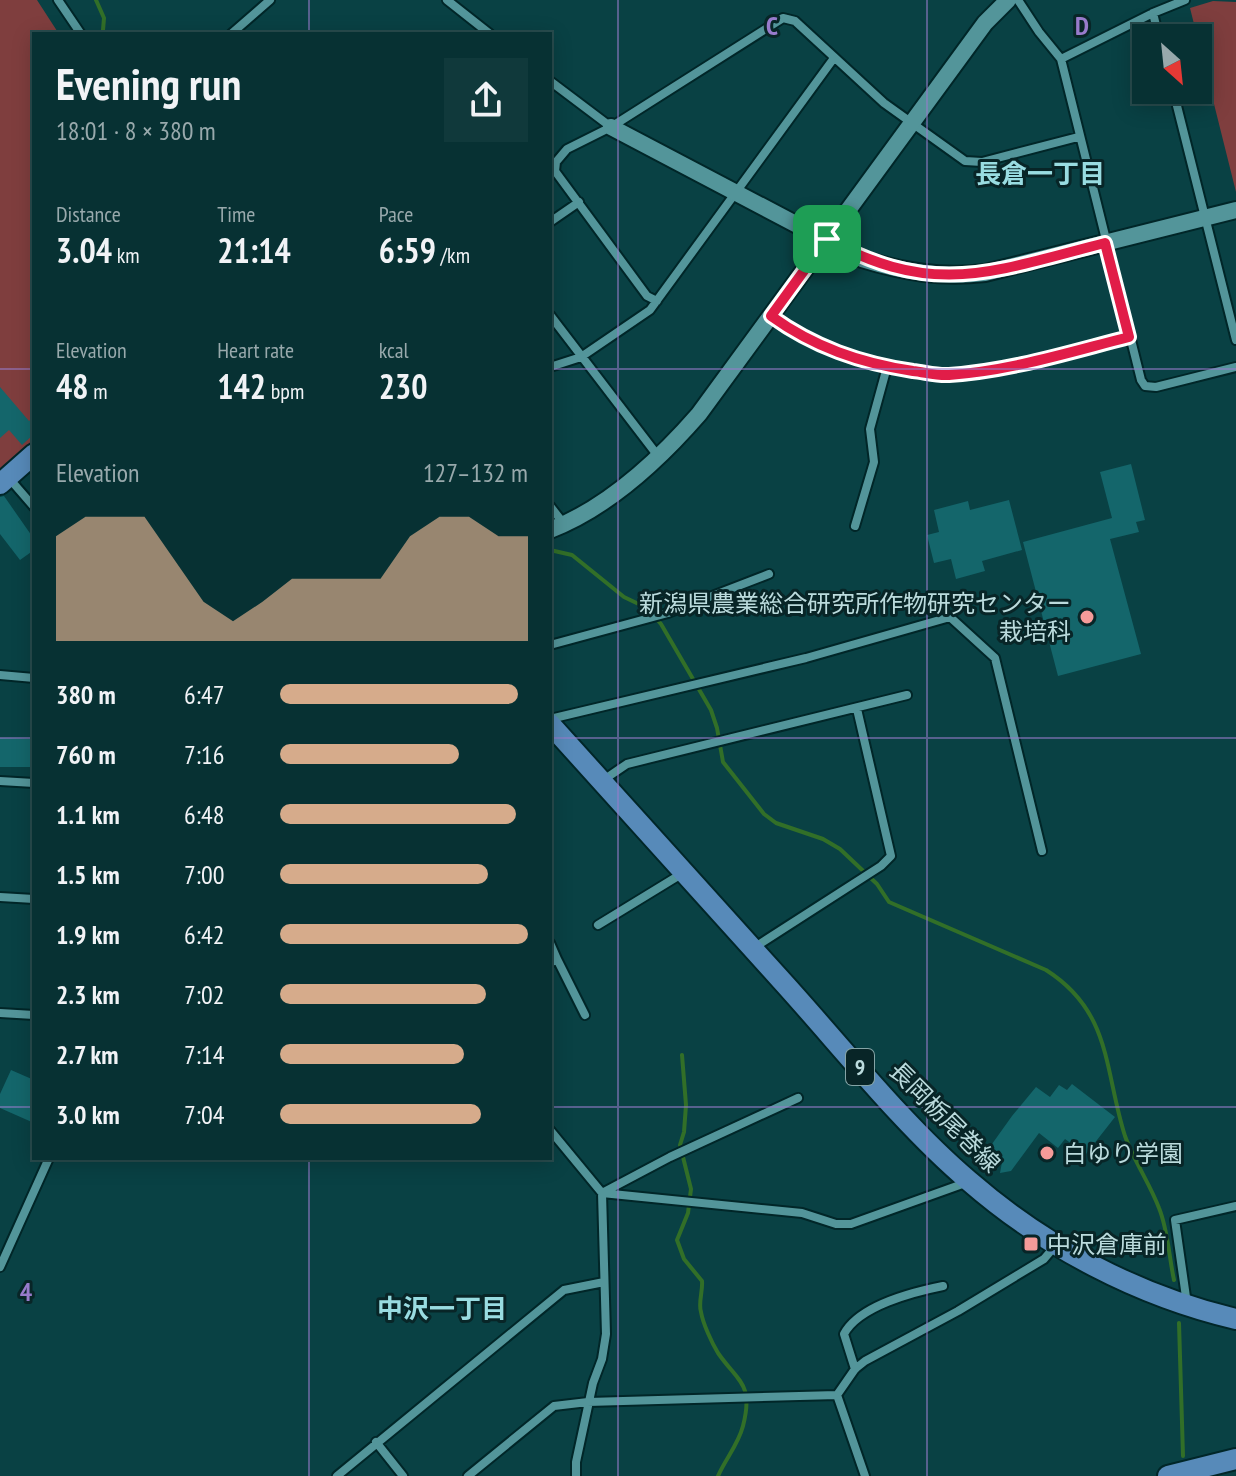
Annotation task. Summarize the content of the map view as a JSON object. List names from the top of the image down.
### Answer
{
  "streets": {
    "main road": ["9", "長岡栃尾巻線"]
  },
  "districts": ["長倉一丁目", "中沢一丁目"],
  "places": {
    "other": ["新潟県農業総合研究所作物研究センター 栽培科", "白ゆり学園"],
    "transit": ["中沢倉庫前"]
  },
  "north": "bottom right",
  "page": {
    "heading": ["Evening run", "18:01 · 8 × 380 m"],
    "stats": [
      ["Distance", "3.04 km"],
      ["Time", "21:14"],
      ["Pace", "6:59 /km"],
      ["Elevation", "48 m"],
      ["Heart rate", "142 bpm"],
      ["kcal", "230"]
    ],
    "chart": ["Elevation", "127–132 m"],
    "list": [
      {
        "name": "380 m",
        "note": "6:47"
      },
      {
        "name": "760 m",
        "note": "7:16"
      },
      {
        "name": "1.1 km",
        "note": "6:48"
      },
      {
        "name": "1.5 km",
        "note": "7:00"
      },
      {
        "name": "1.9 km",
        "note": "6:42"
      },
      {
        "name": "2.3 km",
        "note": "7:02"
      },
      {
        "name": "2.7 km",
        "note": "7:14"
      },
      {
        "name": "3.0 km",
        "note": "7:04"
      }
    ]
  },
  "grid": {
    "columns": ["C", "D"],
    "rows": ["4"]
  }
}
